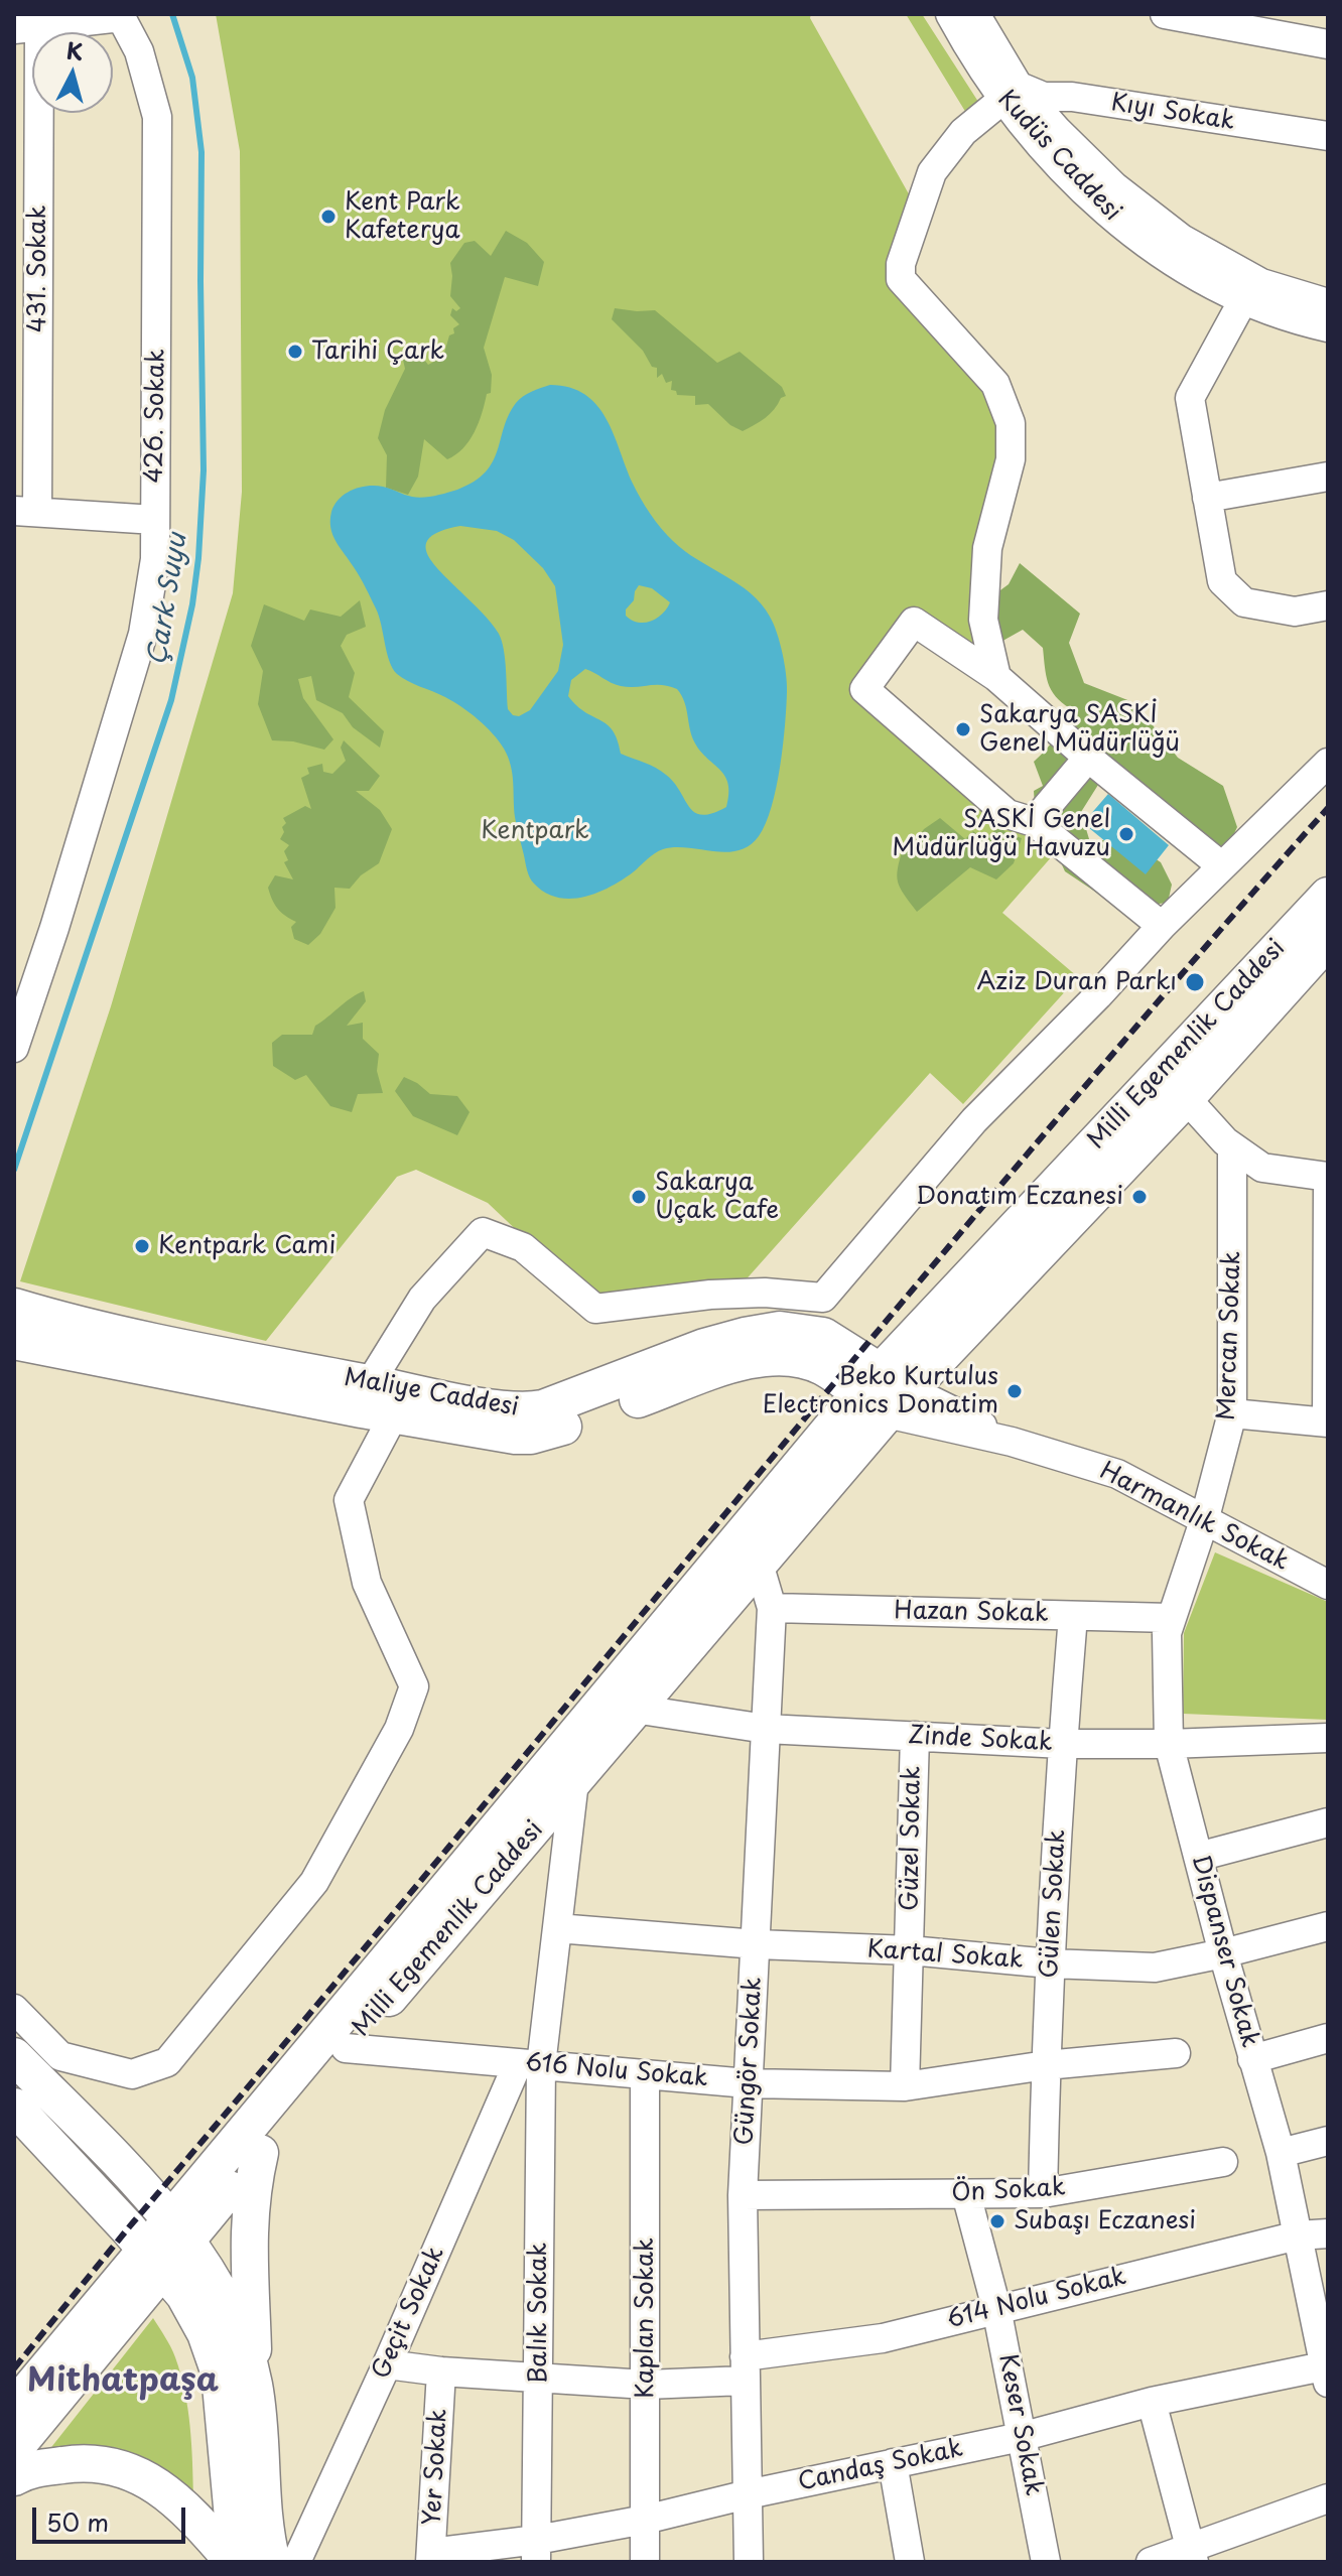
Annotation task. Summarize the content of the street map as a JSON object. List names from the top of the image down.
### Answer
{
  "streets": {
    "main road": ["Milli Egemenlik Caddesi", "Maliye Caddesi"],
    "street": [
      "Kıyı Sokak",
      "Kudüs Caddesi",
      "431. Sokak",
      "426. Sokak",
      "Mercan Sokak",
      "Harmanlık Sokak",
      "Hazan Sokak",
      "Zinde Sokak",
      "Güzel Sokak",
      "Gülen Sokak",
      "Dispanser Sokak",
      "Kartal Sokak",
      "Güngör Sokak",
      "616 Nolu Sokak",
      "Ön Sokak",
      "614 Nolu Sokak",
      "Geçit Sokak",
      "Balık Sokak",
      "Kaplan Sokak",
      "Keser Sokak",
      "Candaş Sokak",
      "Yer Sokak"
    ]
  },
  "crossings": [
    ["Kıyı Sokak", "Kudüs Caddesi"],
    ["Milli Egemenlik Caddesi", "Maliye Caddesi"],
    ["Milli Egemenlik Caddesi", "Harmanlık Sokak"],
    ["Milli Egemenlik Caddesi", "Zinde Sokak"],
    ["Milli Egemenlik Caddesi", "Güngör Sokak"],
    ["Milli Egemenlik Caddesi", "616 Nolu Sokak"],
    ["Milli Egemenlik Caddesi", "Geçit Sokak"],
    ["Mercan Sokak", "Harmanlık Sokak"],
    ["Mercan Sokak", "Dispanser Sokak"],
    ["Maliye Caddesi", "Harmanlık Sokak"],
    ["Harmanlık Sokak", "Dispanser Sokak"],
    ["Hazan Sokak", "Gülen Sokak"],
    ["Hazan Sokak", "Dispanser Sokak"],
    ["Hazan Sokak", "Güngör Sokak"],
    ["Zinde Sokak", "Güzel Sokak"],
    ["Zinde Sokak", "Gülen Sokak"],
    ["Zinde Sokak", "Dispanser Sokak"],
    ["Zinde Sokak", "Güngör Sokak"],
    ["Güzel Sokak", "Kartal Sokak"],
    ["Güzel Sokak", "616 Nolu Sokak"],
    ["Gülen Sokak", "Kartal Sokak"],
    ["Gülen Sokak", "616 Nolu Sokak"],
    ["Gülen Sokak", "Ön Sokak"],
    ["Dispanser Sokak", "Kartal Sokak"],
    ["Dispanser Sokak", "614 Nolu Sokak"],
    ["Dispanser Sokak", "Candaş Sokak"],
    ["Kartal Sokak", "Güngör Sokak"],
    ["Kartal Sokak", "Geçit Sokak"],
    ["Güngör Sokak", "616 Nolu Sokak"],
    ["Güngör Sokak", "Ön Sokak"],
    ["Güngör Sokak", "614 Nolu Sokak"],
    ["Güngör Sokak", "Candaş Sokak"],
    ["616 Nolu Sokak", "Geçit Sokak"],
    ["616 Nolu Sokak", "Balık Sokak"],
    ["616 Nolu Sokak", "Kaplan Sokak"],
    ["Ön Sokak", "Keser Sokak"],
    ["614 Nolu Sokak", "Geçit Sokak"],
    ["614 Nolu Sokak", "Balık Sokak"],
    ["614 Nolu Sokak", "Kaplan Sokak"],
    ["614 Nolu Sokak", "Keser Sokak"],
    ["614 Nolu Sokak", "Yer Sokak"],
    ["Geçit Sokak", "Balık Sokak"],
    ["Balık Sokak", "Candaş Sokak"],
    ["Kaplan Sokak", "Candaş Sokak"],
    ["Keser Sokak", "Candaş Sokak"],
    ["Candaş Sokak", "Yer Sokak"]
  ],
  "districts": ["Mithatpaşa"],
  "water": ["Çark Suyu"],
  "parks": ["Kentpark"],
  "places": [
    "Kent Park Kafeterya",
    "Tarihi Çark",
    "Sakarya SASKİ Genel Müdürlüğü",
    "SASKİ Genel Müdürlüğü Havuzu",
    "Aziz Duran Parkı",
    "Sakarya Uçak Cafe",
    "Donatım Eczanesi",
    "Kentpark Cami",
    "Beko Kurtulus Electronics Donatim",
    "Subaşı Eczanesi"
  ],
  "scale_bar": "50 m",
  "north": "top"
}
